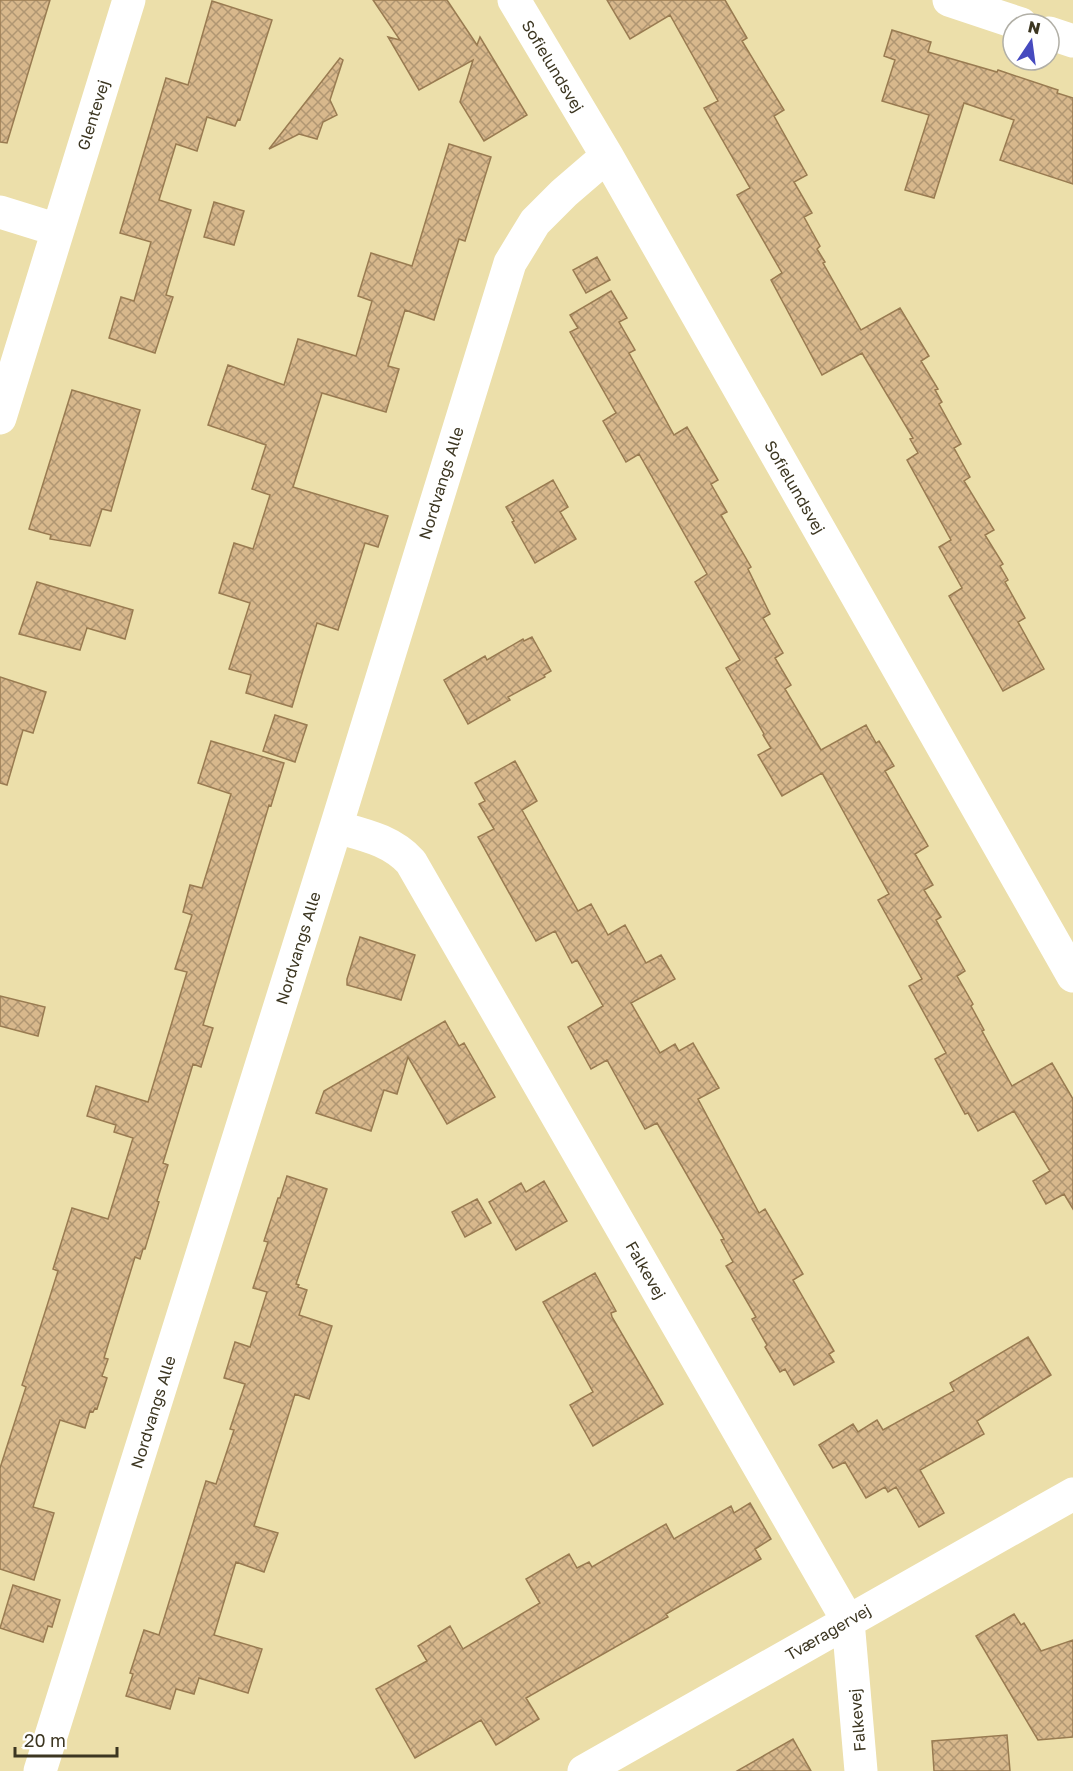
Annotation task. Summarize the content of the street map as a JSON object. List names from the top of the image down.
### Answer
{
  "streets": {
    "street": [
      "Sofielundsvej",
      "Glentevej",
      "Nordvangs Alle",
      "Falkevej",
      "Tværagervej"
    ]
  },
  "crossings": [
    ["Sofielundsvej", "Nordvangs Alle"],
    ["Nordvangs Alle", "Falkevej"],
    ["Falkevej", "Tværagervej"]
  ],
  "scale_bar": "20 m",
  "north": "top"
}
